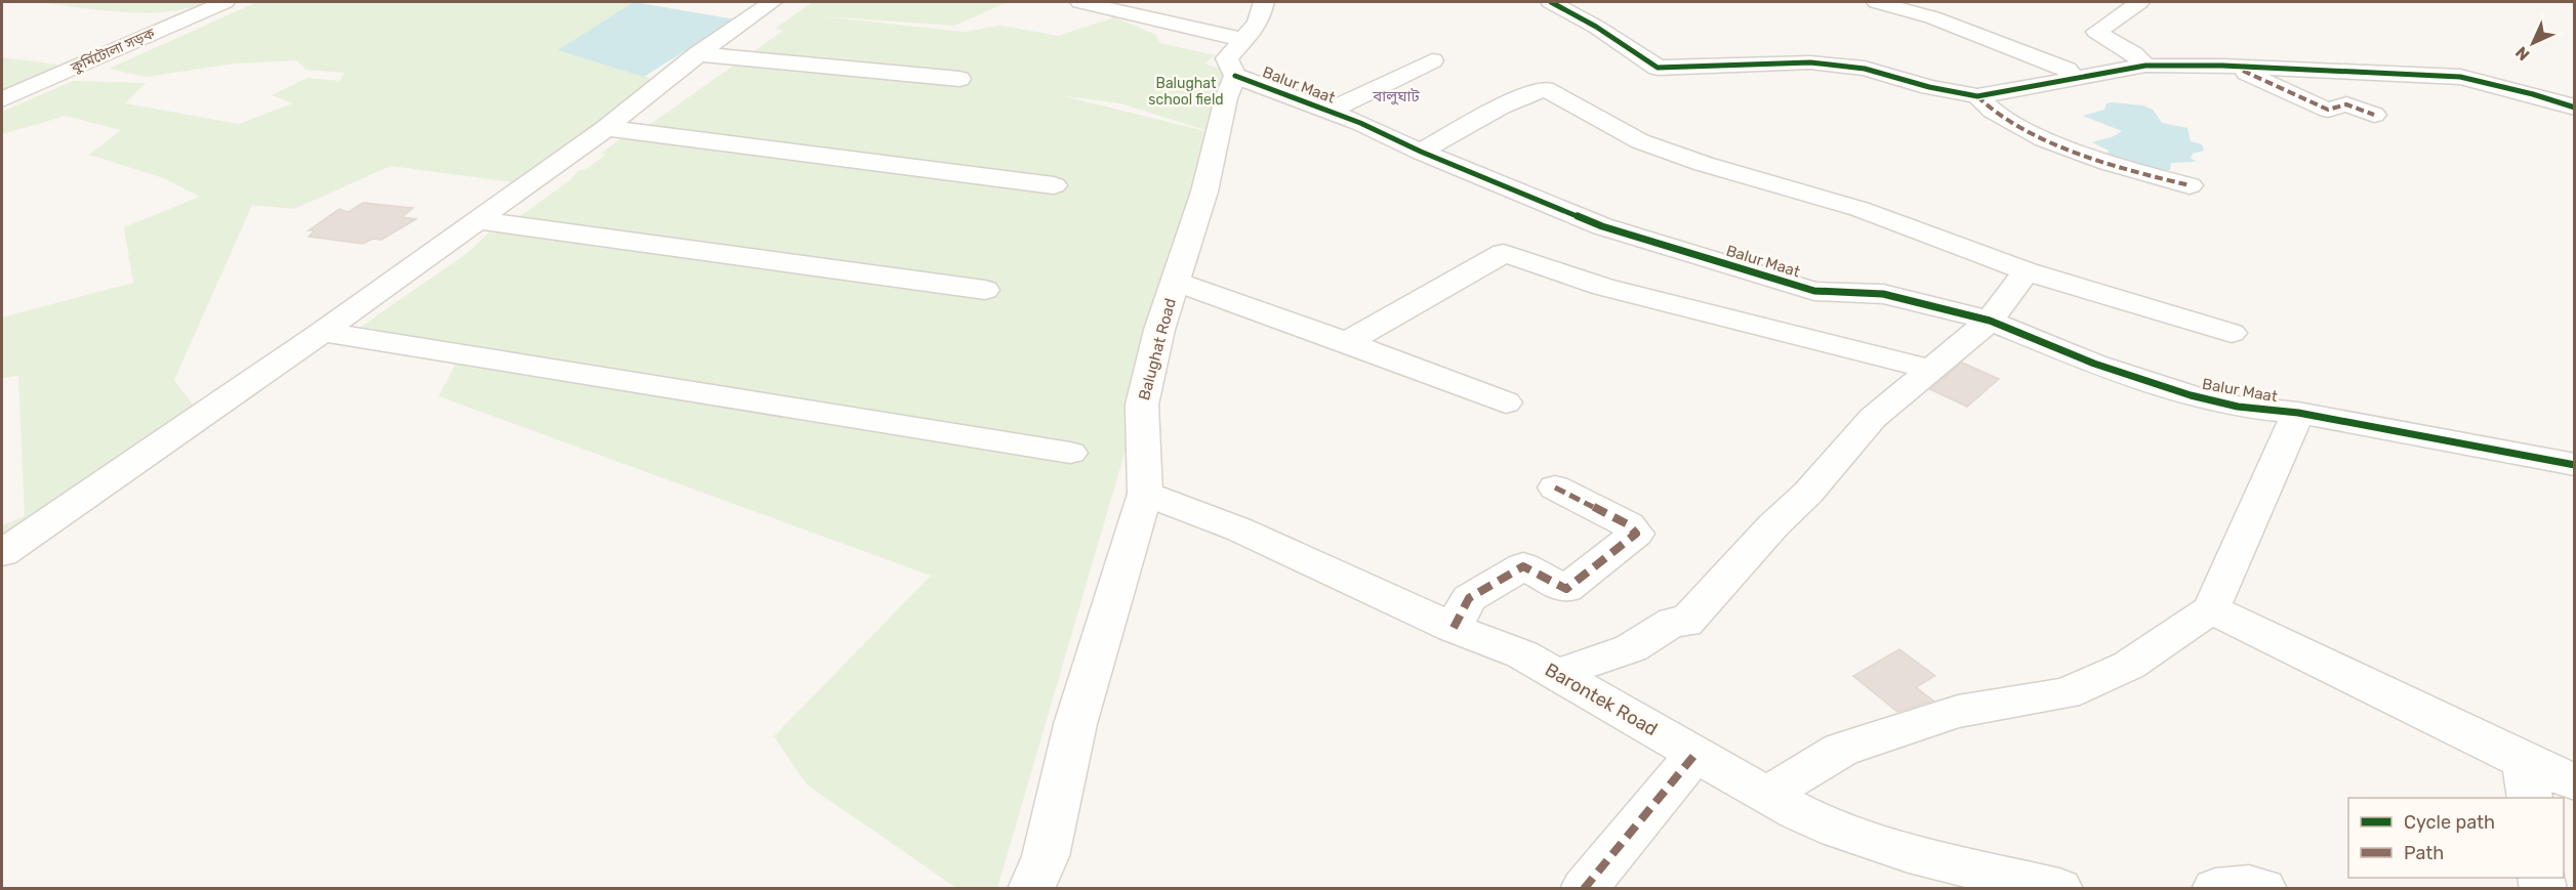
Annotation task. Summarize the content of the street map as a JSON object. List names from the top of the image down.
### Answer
{
  "streets": {
    "street": [
      "কুর্মিটোলা সড়ক",
      "Balur Maat",
      "Balughat Road",
      "Barontek Road"
    ]
  },
  "crossings": [
    ["Balur Maat", "Balughat Road"],
    ["Balughat Road", "Barontek Road"]
  ],
  "districts": ["বালুঘাট"],
  "parks": ["Balughat school field"],
  "legend": ["Cycle path", "Path"],
  "north": "bottom left"
}
